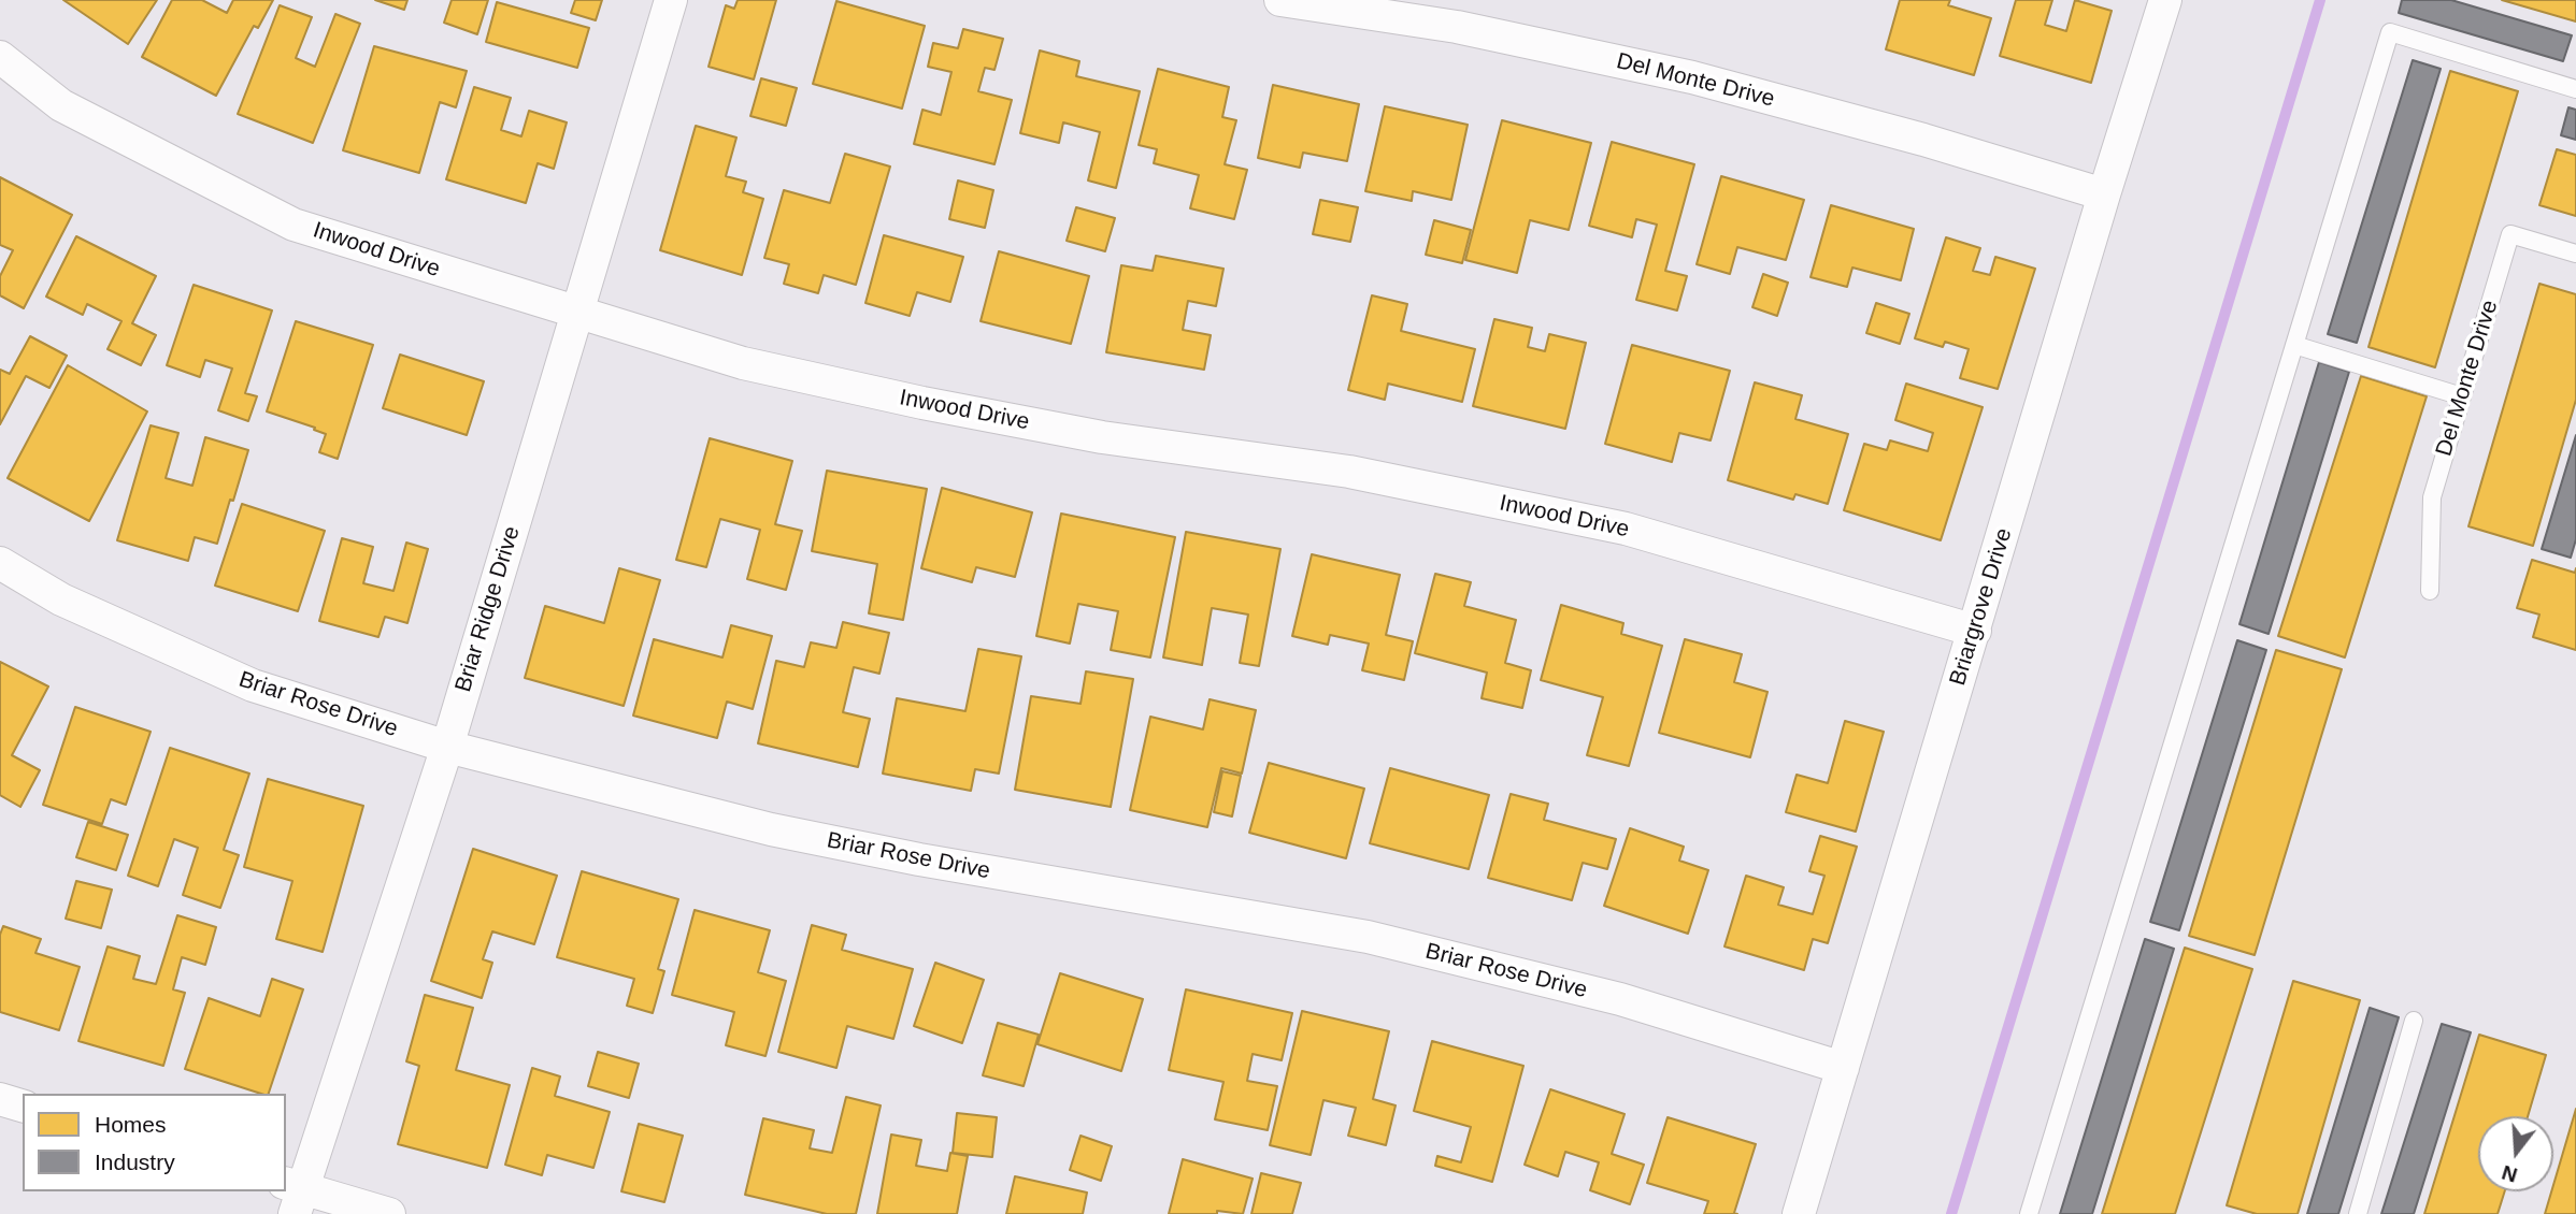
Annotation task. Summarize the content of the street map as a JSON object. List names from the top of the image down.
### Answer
{
  "streets": {
    "street": [
      "Del Monte Drive",
      "Inwood Drive",
      "Briargrove Drive",
      "Briar Ridge Drive",
      "Briar Rose Drive"
    ]
  },
  "crossings": [
    ["Del Monte Drive", "Briargrove Drive"],
    ["Inwood Drive", "Briargrove Drive"],
    ["Inwood Drive", "Briar Ridge Drive"],
    ["Briargrove Drive", "Briar Rose Drive"],
    ["Briar Ridge Drive", "Briar Rose Drive"]
  ],
  "legend": ["Homes", "Industry"],
  "north": "bottom"
}
